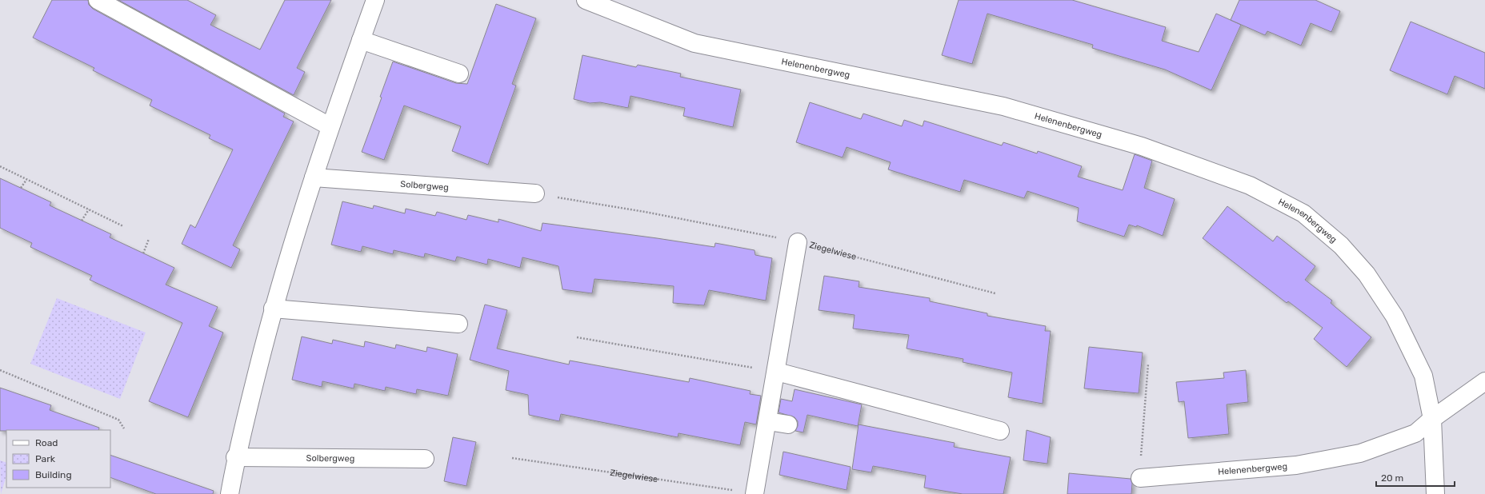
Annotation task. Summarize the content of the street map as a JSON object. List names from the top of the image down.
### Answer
{
  "streets": {
    "street": ["Helenenbergweg", "Solbergweg", "Ziegelwiese"]
  },
  "legend": ["Road", "Park", "Building"],
  "scale_bar": "20 m"
}
